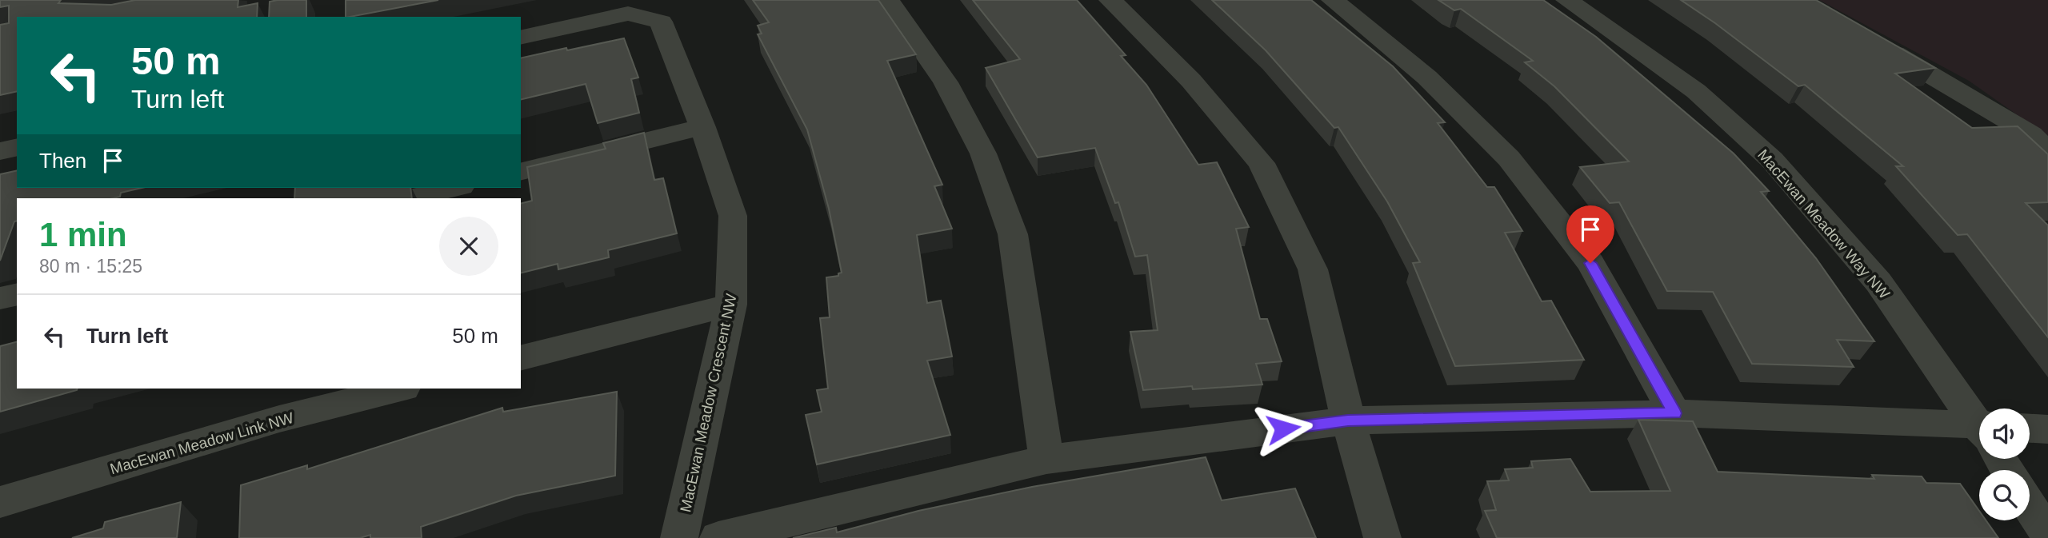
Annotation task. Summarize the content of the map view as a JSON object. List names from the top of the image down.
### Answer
{
  "streets": {
    "street": ["MacEwan Meadow Way NW", "MacEwan Meadow Crescent NW", "MacEwan Meadow Link NW"]
  },
  "page": {
    "turn": ["50 m", "Turn left"],
    "then": "Then",
    "heading": ["1 min", "80 m · 15:25"],
    "list": [
      {
        "name": "Turn left",
        "value": "50 m"
      }
    ]
  }
}
